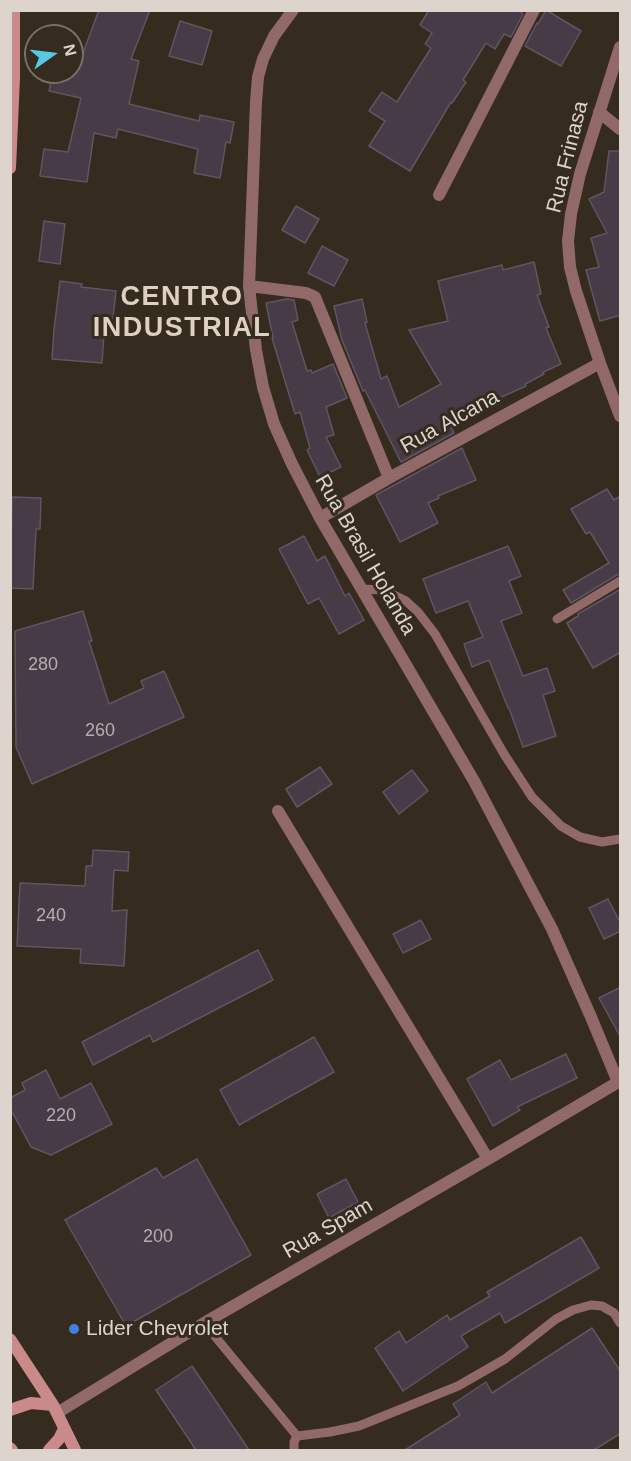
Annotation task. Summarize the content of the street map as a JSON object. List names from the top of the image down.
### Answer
{
  "streets": {
    "street": [
      "Rua Frinasa",
      "Rua Alcana",
      "Rua Brasil Holanda",
      "Rua Spam"
    ]
  },
  "crossings": [
    ["Rua Frinasa", "Rua Alcana"],
    ["Rua Alcana", "Rua Brasil Holanda"],
    ["Rua Brasil Holanda", "Rua Spam"]
  ],
  "districts": ["CENTRO INDUSTRIAL"],
  "places": ["Lider Chevrolet"],
  "house_numbers": [
    "280",
    "260",
    "240",
    "220",
    "200"
  ],
  "north": "right"
}
